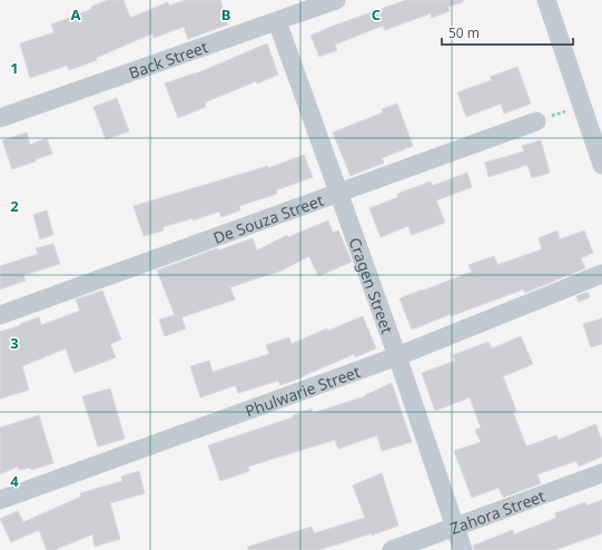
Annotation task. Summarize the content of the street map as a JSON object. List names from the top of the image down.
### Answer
{
  "streets": {
    "street": [
      "Back Street",
      "De Souza Street",
      "Cragen Street",
      "Phulwarie Street",
      "Zahora Street"
    ]
  },
  "crossings": [
    ["Back Street", "Cragen Street"],
    ["De Souza Street", "Cragen Street"],
    ["Cragen Street", "Phulwarie Street"],
    ["Cragen Street", "Zahora Street"]
  ],
  "scale_bar": "50 m",
  "grid": {
    "columns": ["A", "B", "C"],
    "rows": [
      "1",
      "2",
      "3",
      "4"
    ]
  }
}
